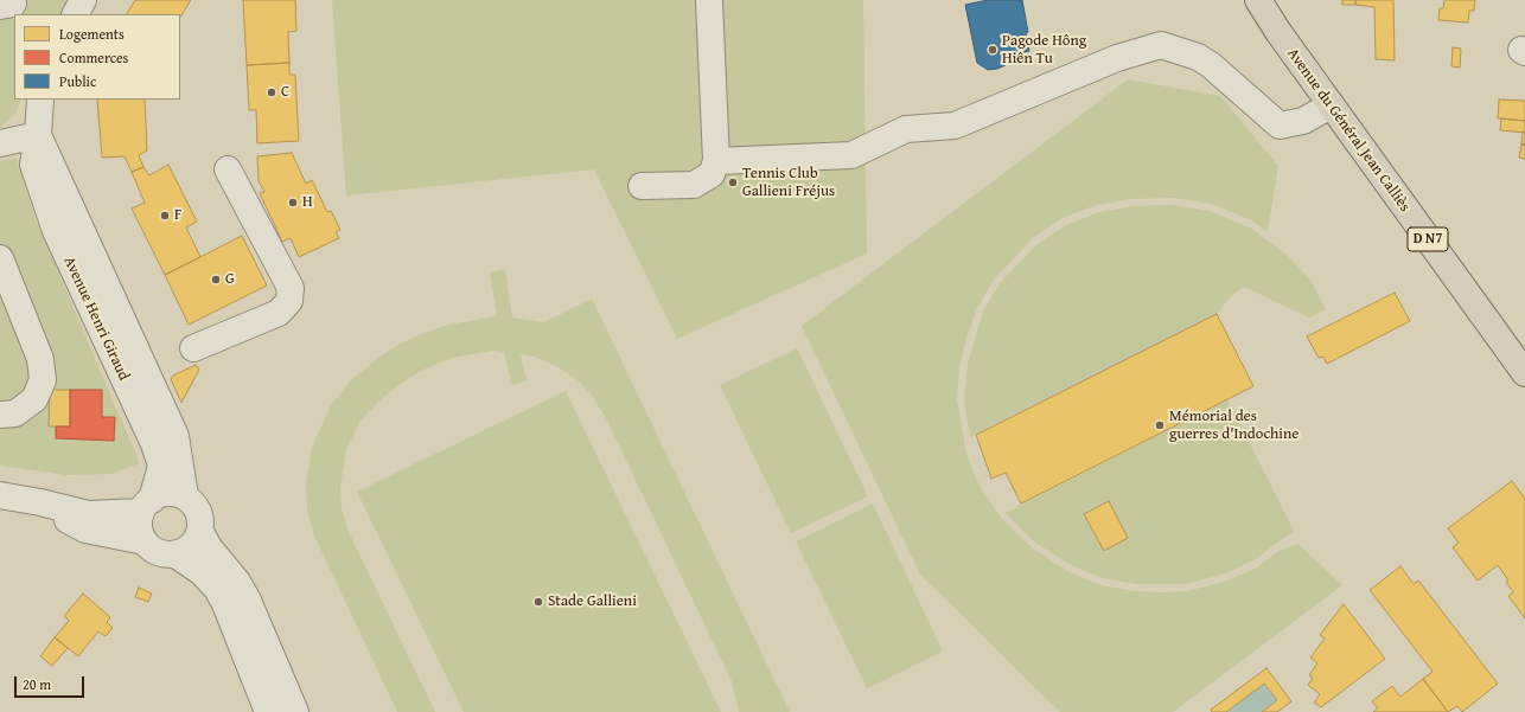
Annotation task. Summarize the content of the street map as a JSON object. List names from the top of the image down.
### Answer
{
  "streets": {
    "main road": ["Avenue du Général Jean Calliès", "D N7"],
    "street": ["Avenue Henri Giraud"]
  },
  "places": [
    "Pagode Hông Hiên Tu",
    "C",
    "Tennis Club Gallieni Fréjus",
    "H",
    "F",
    "G",
    "Mémorial des guerres d'Indochine",
    "Stade Gallieni"
  ],
  "legend": ["Logements", "Commerces", "Public"],
  "scale_bar": "20 m"
}
